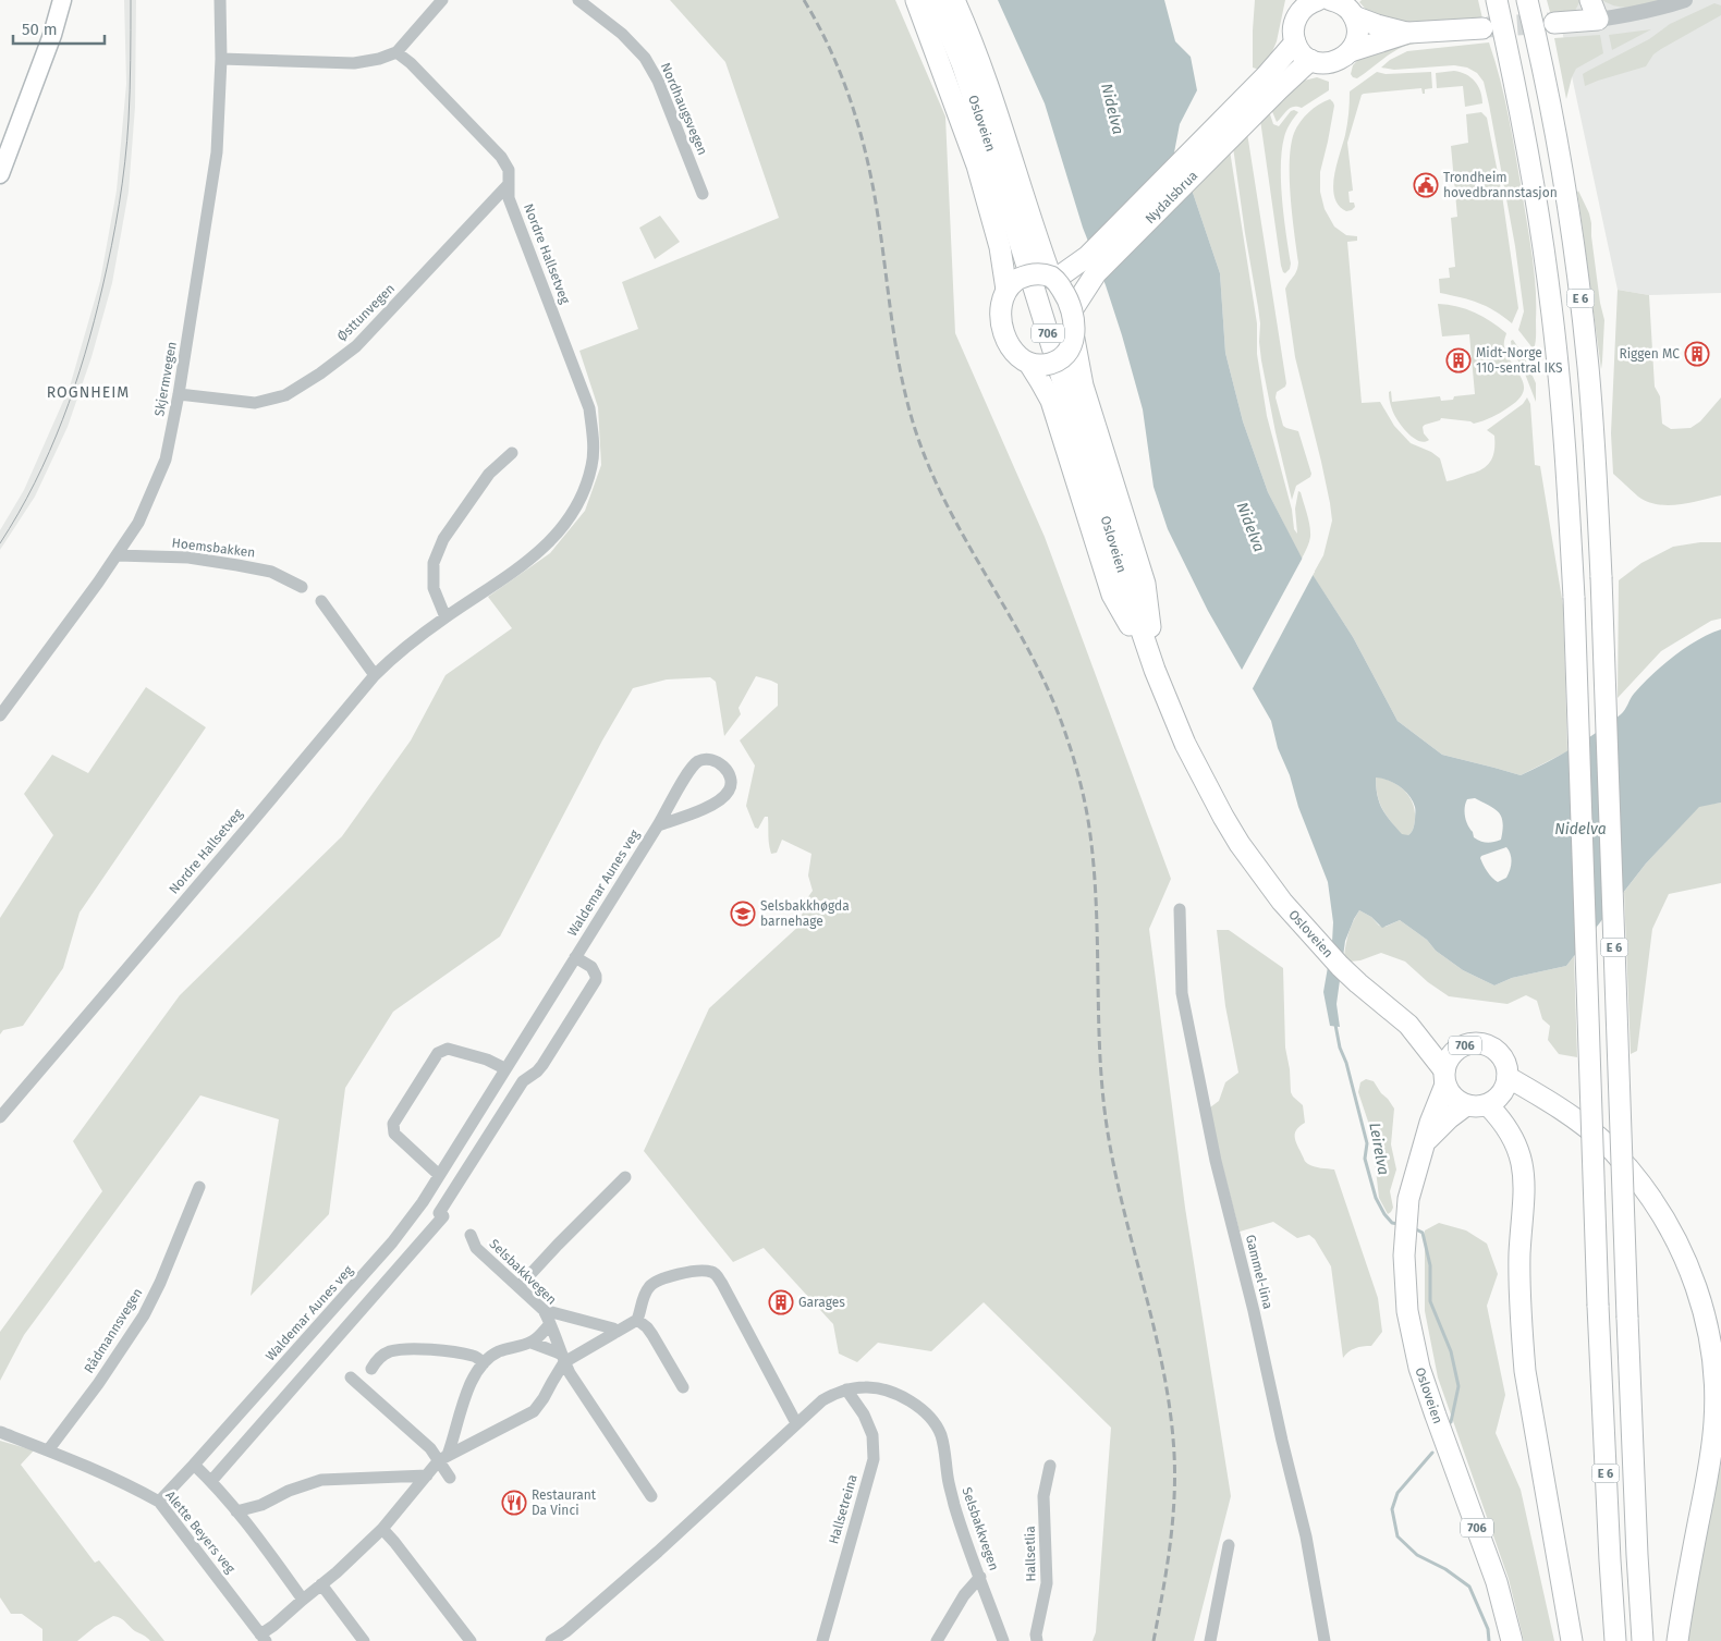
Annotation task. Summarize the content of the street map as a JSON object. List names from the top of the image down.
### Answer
{
  "streets": {
    "highway": [
      "Osloveien",
      "Nydalsbrua",
      "E 6",
      "706"
    ],
    "street": [
      "Nordhaugsvegen",
      "Nordre Hallsetveg",
      "Østtunvegen",
      "Skjermvegen",
      "Hoemsbakken",
      "Waldemar Aunes veg",
      "Selsbakkvegen",
      "Gammel-lina",
      "Rådmannsvegen",
      "Hallsetreina",
      "Alette Beyers veg",
      "Hallsetlia"
    ]
  },
  "crossings": [
    ["Osloveien", "706"],
    ["Nydalsbrua", "706"],
    ["Nordre Hallsetveg", "Østtunvegen"],
    ["Østtunvegen", "Skjermvegen"],
    ["Skjermvegen", "Hoemsbakken"],
    ["Waldemar Aunes veg", "Alette Beyers veg"],
    ["Selsbakkvegen", "Hallsetreina"],
    ["Rådmannsvegen", "Alette Beyers veg"]
  ],
  "districts": ["ROGNHEIM"],
  "water": ["Nidelva", "Leirelva"],
  "places": {
    "public building": ["Trondheim hovedbrannstasjon"],
    "building": ["Riggen MC", "Midt-Norge 110-sentral IKS", "Garages"],
    "school or university": ["Selsbakkhøgda barnehage"],
    "restaurant": ["Restaurant Da Vinci"]
  },
  "scale_bar": "50 m"
}
